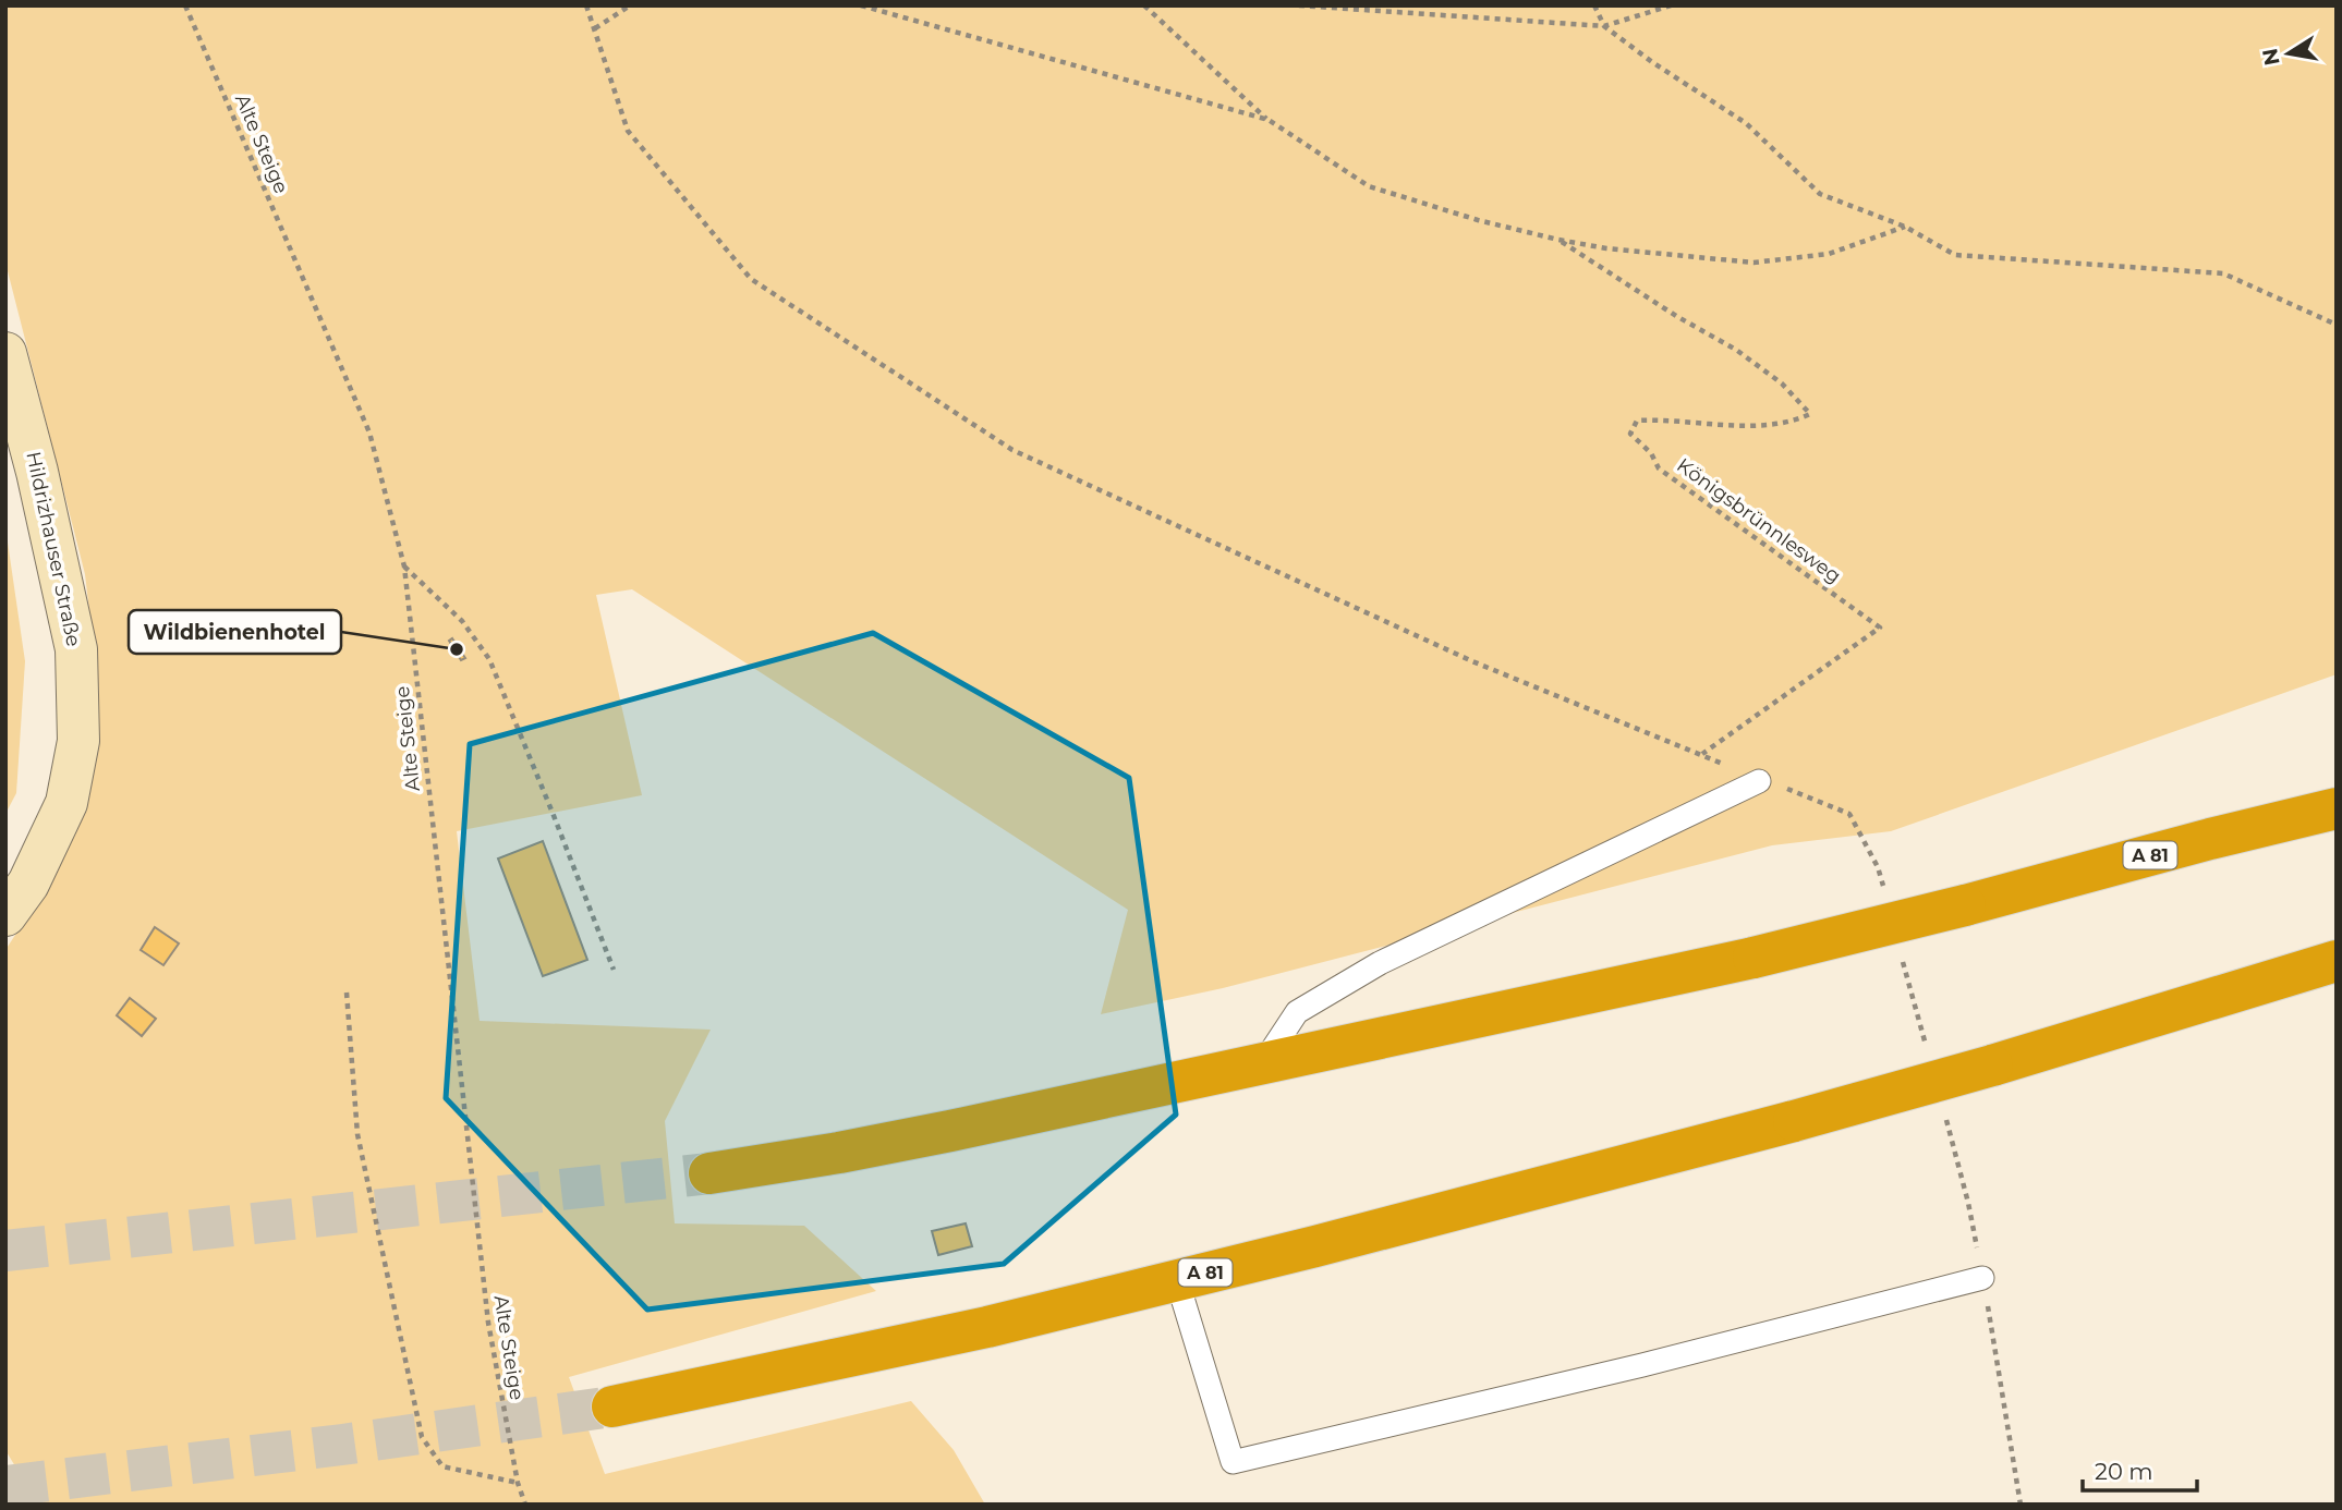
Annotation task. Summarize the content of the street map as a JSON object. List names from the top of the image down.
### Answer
{
  "streets": {
    "highway": ["A 81"],
    "main road": ["Hildrizhauser Straße"],
    "path": ["Alte Steige", "Königsbrünnlesweg"]
  },
  "places": ["Wildbienenhotel"],
  "scale_bar": "20 m",
  "north": "left"
}
